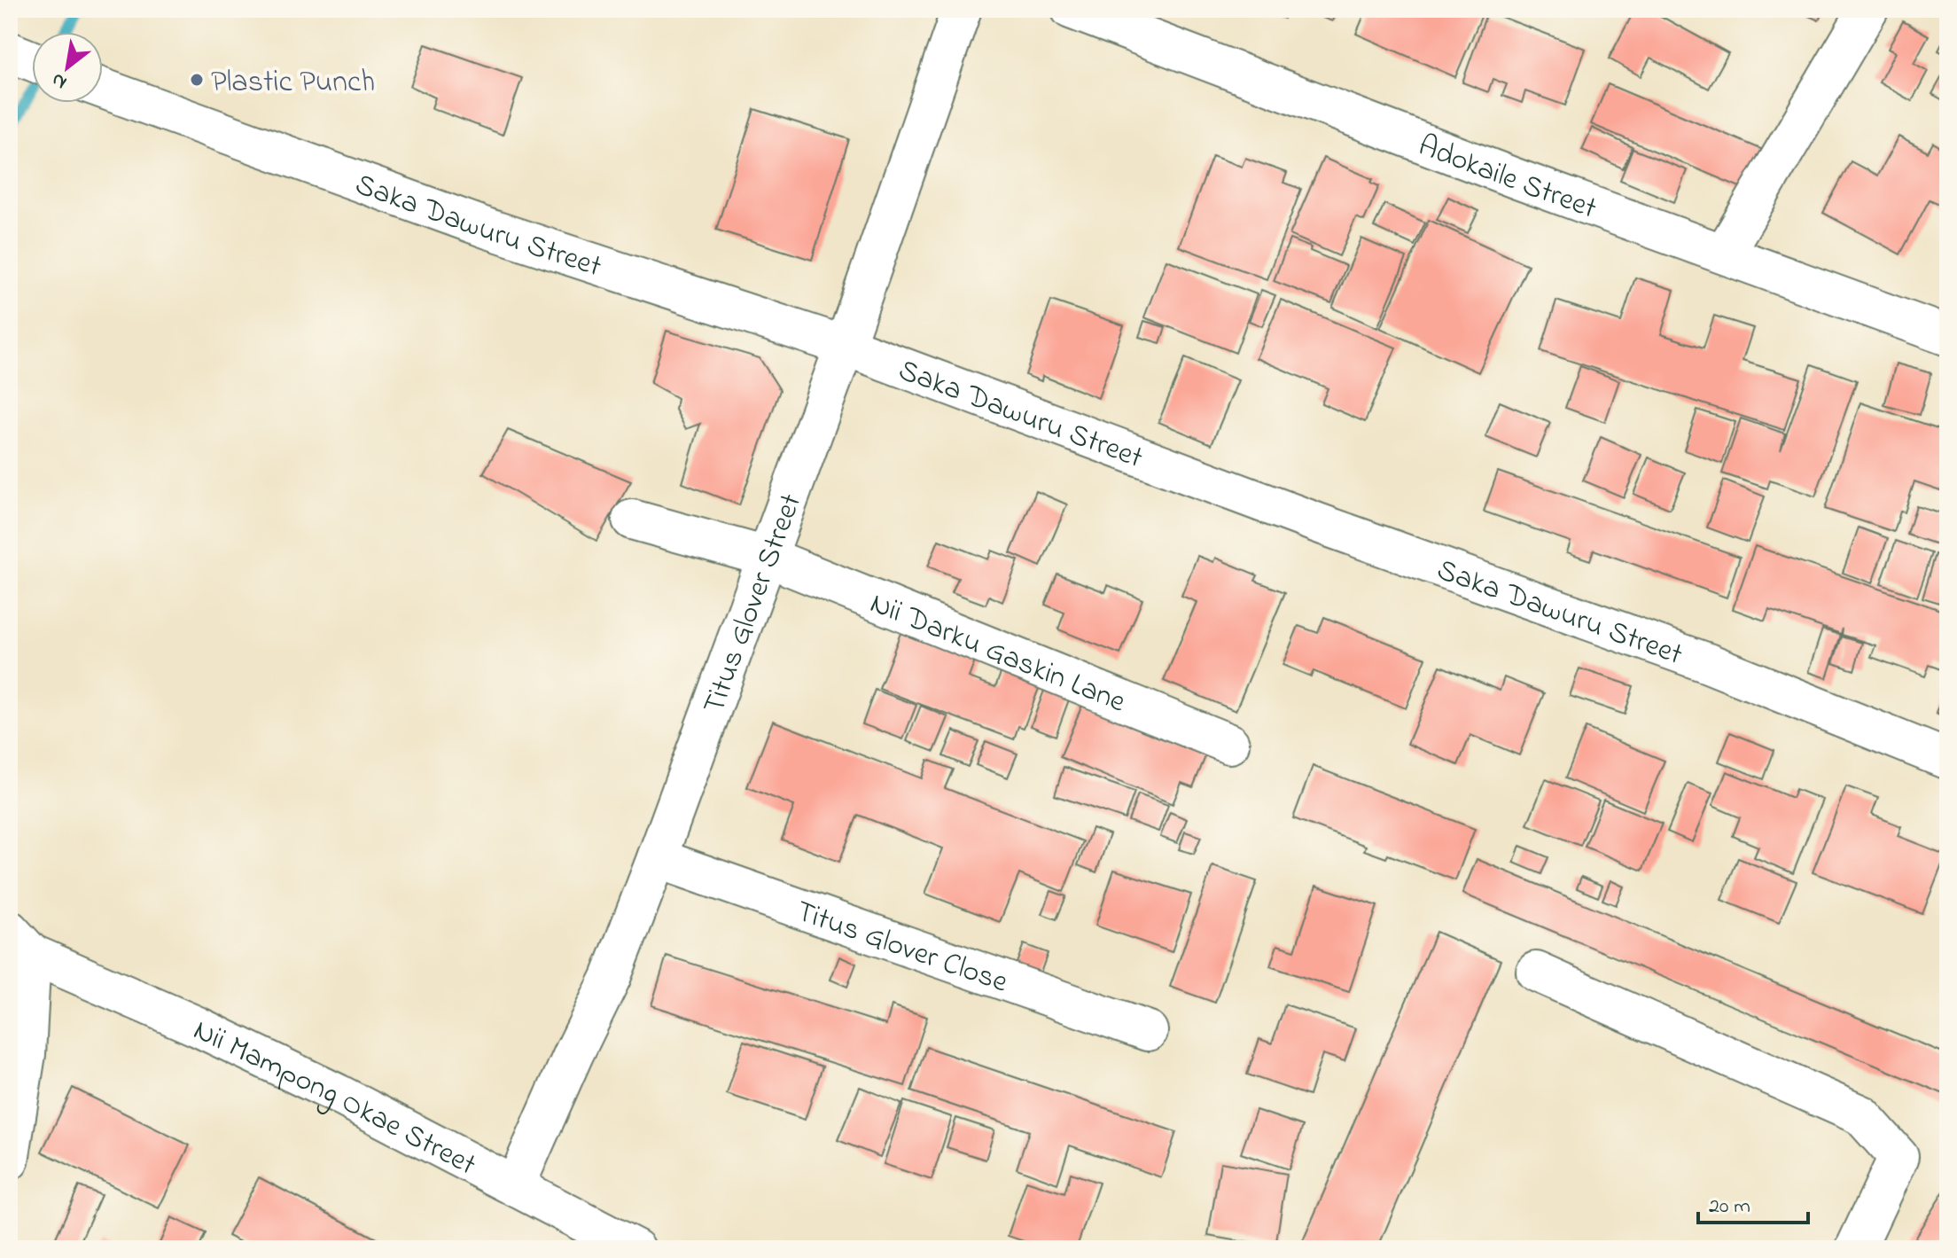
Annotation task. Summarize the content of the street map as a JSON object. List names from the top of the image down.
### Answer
{
  "streets": {
    "street": [
      "Adokaile Street",
      "Saka Dawuru Street",
      "Titus Glover Street",
      "Nii Darku Gaskin Lane",
      "Titus Glover Close",
      "Nii Mampong Okae Street"
    ]
  },
  "crossings": [
    ["Saka Dawuru Street", "Titus Glover Street"],
    ["Titus Glover Street", "Nii Darku Gaskin Lane"],
    ["Titus Glover Street", "Titus Glover Close"],
    ["Titus Glover Street", "Nii Mampong Okae Street"]
  ],
  "places": ["Plastic Punch"],
  "scale_bar": "20 m",
  "north": "bottom left"
}
